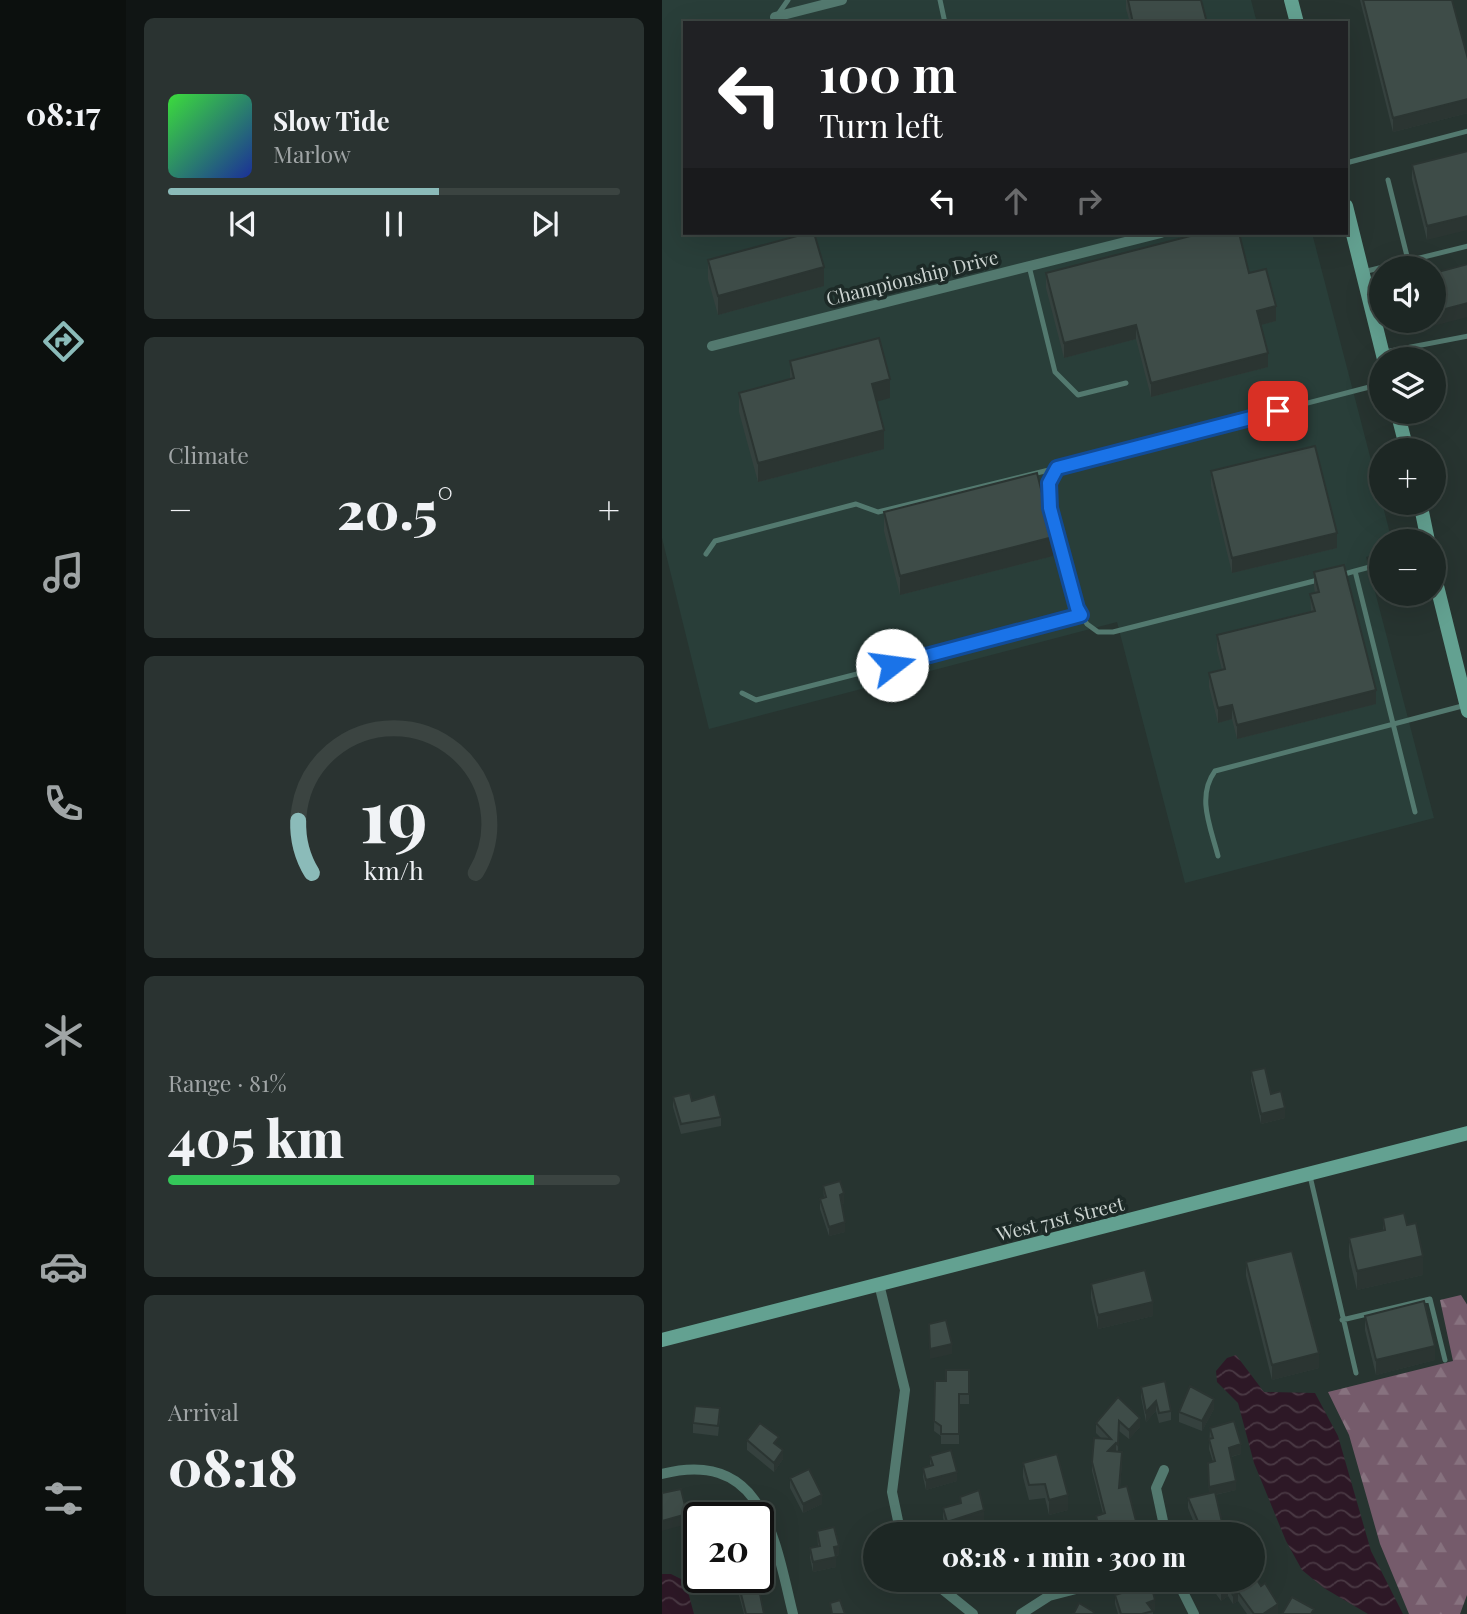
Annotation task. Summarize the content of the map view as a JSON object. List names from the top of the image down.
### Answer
{
  "streets": {
    "main road": ["West 71st Street"],
    "street": ["Championship Drive"]
  },
  "page": {
    "tabs": "08:17",
    "turn": ["100 m", "Turn left"],
    "song": ["Slow Tide", "Marlow"],
    "map_buttons": ["+", "−"],
    "tile": [
      "Climate",
      ["Range · 81%", "405 km"],
      ["Arrival", "08:18"]
    ],
    "heat": ["−", "20.5°", "+"],
    "limit": "20",
    "trip": "08:18 · 1 min · 300 m",
    "gauge": ["19", "km/h"]
  }
}
